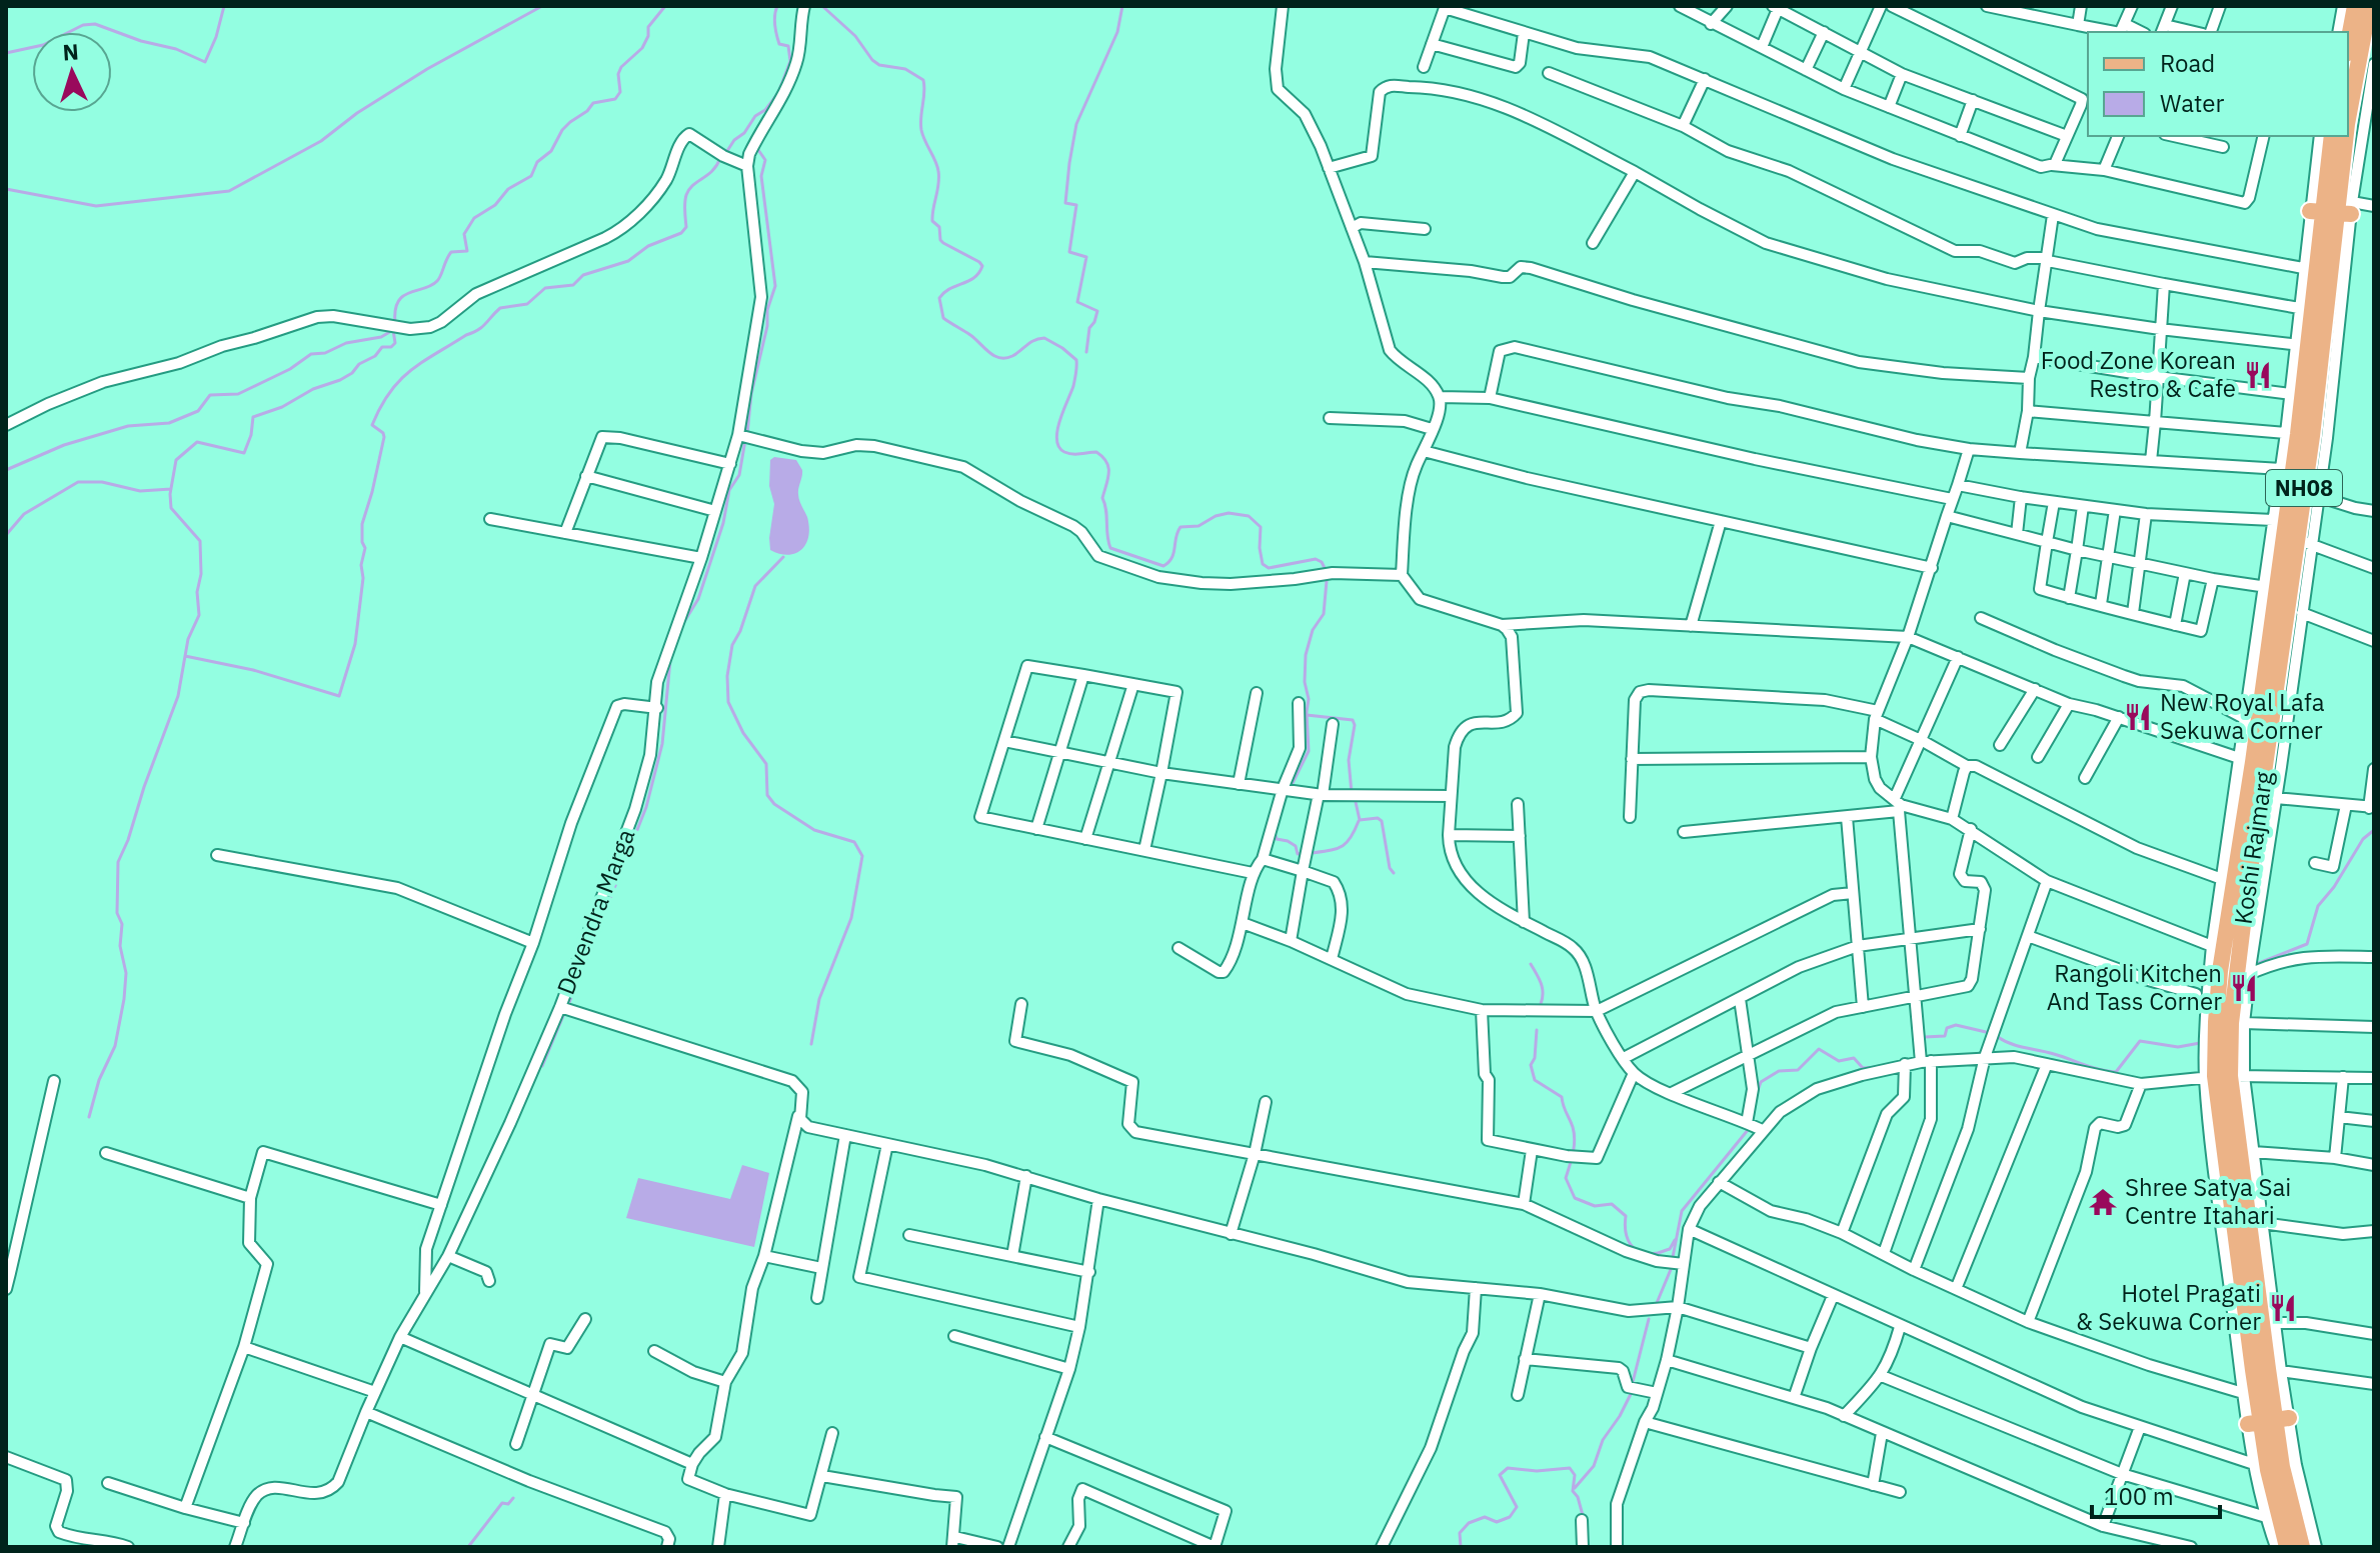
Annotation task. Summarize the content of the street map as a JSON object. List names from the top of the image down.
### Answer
{
  "streets": {
    "main road": ["NH08", "Koshi Rajmarg"],
    "street": ["Devendra Marga"]
  },
  "places": {
    "restaurant": [
      "Food Zone Korean Restro & Cafe",
      "New Royal Lafa Sekuwa Corner",
      "Rangoli Kitchen And Tass Corner",
      "Hotel Pragati & Sekuwa Corner"
    ],
    "temple": ["Shree Satya Sai Centre Itahari"]
  },
  "legend": ["Road", "Water"],
  "scale_bar": "100 m",
  "north": "top"
}
